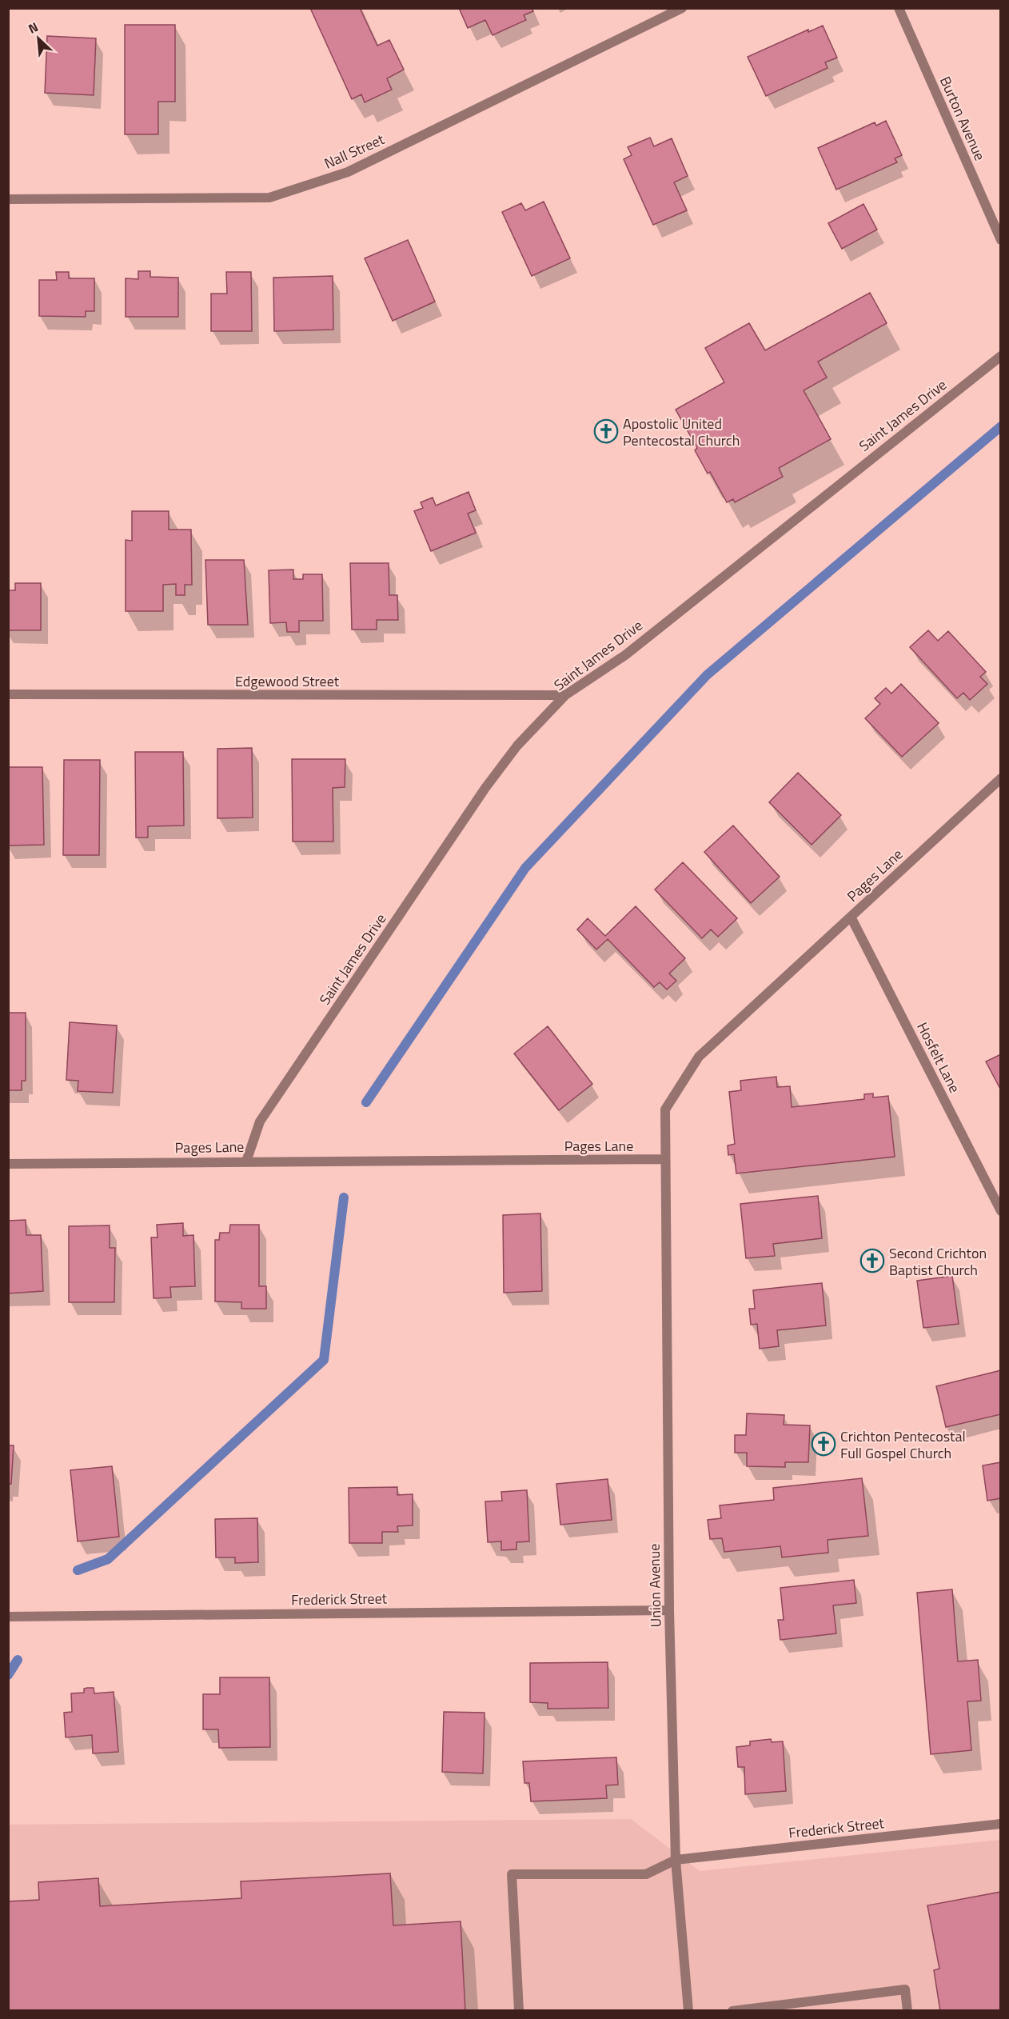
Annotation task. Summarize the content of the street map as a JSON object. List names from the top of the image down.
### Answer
{
  "streets": {
    "street": [
      "Burton Avenue",
      "Nall Street",
      "Saint James Drive",
      "Edgewood Street",
      "Pages Lane",
      "Hosfelt Lane",
      "Union Avenue",
      "Frederick Street"
    ]
  },
  "crossings": [
    ["Saint James Drive", "Edgewood Street"],
    ["Saint James Drive", "Pages Lane"],
    ["Pages Lane", "Hosfelt Lane"],
    ["Pages Lane", "Union Avenue"],
    ["Union Avenue", "Frederick Street"]
  ],
  "places": {
    "church": ["Apostolic United Pentecostal Church", "Second Crichton Baptist Church", "Crichton Pentecostal Full Gospel Church"]
  },
  "north": "top left"
}
